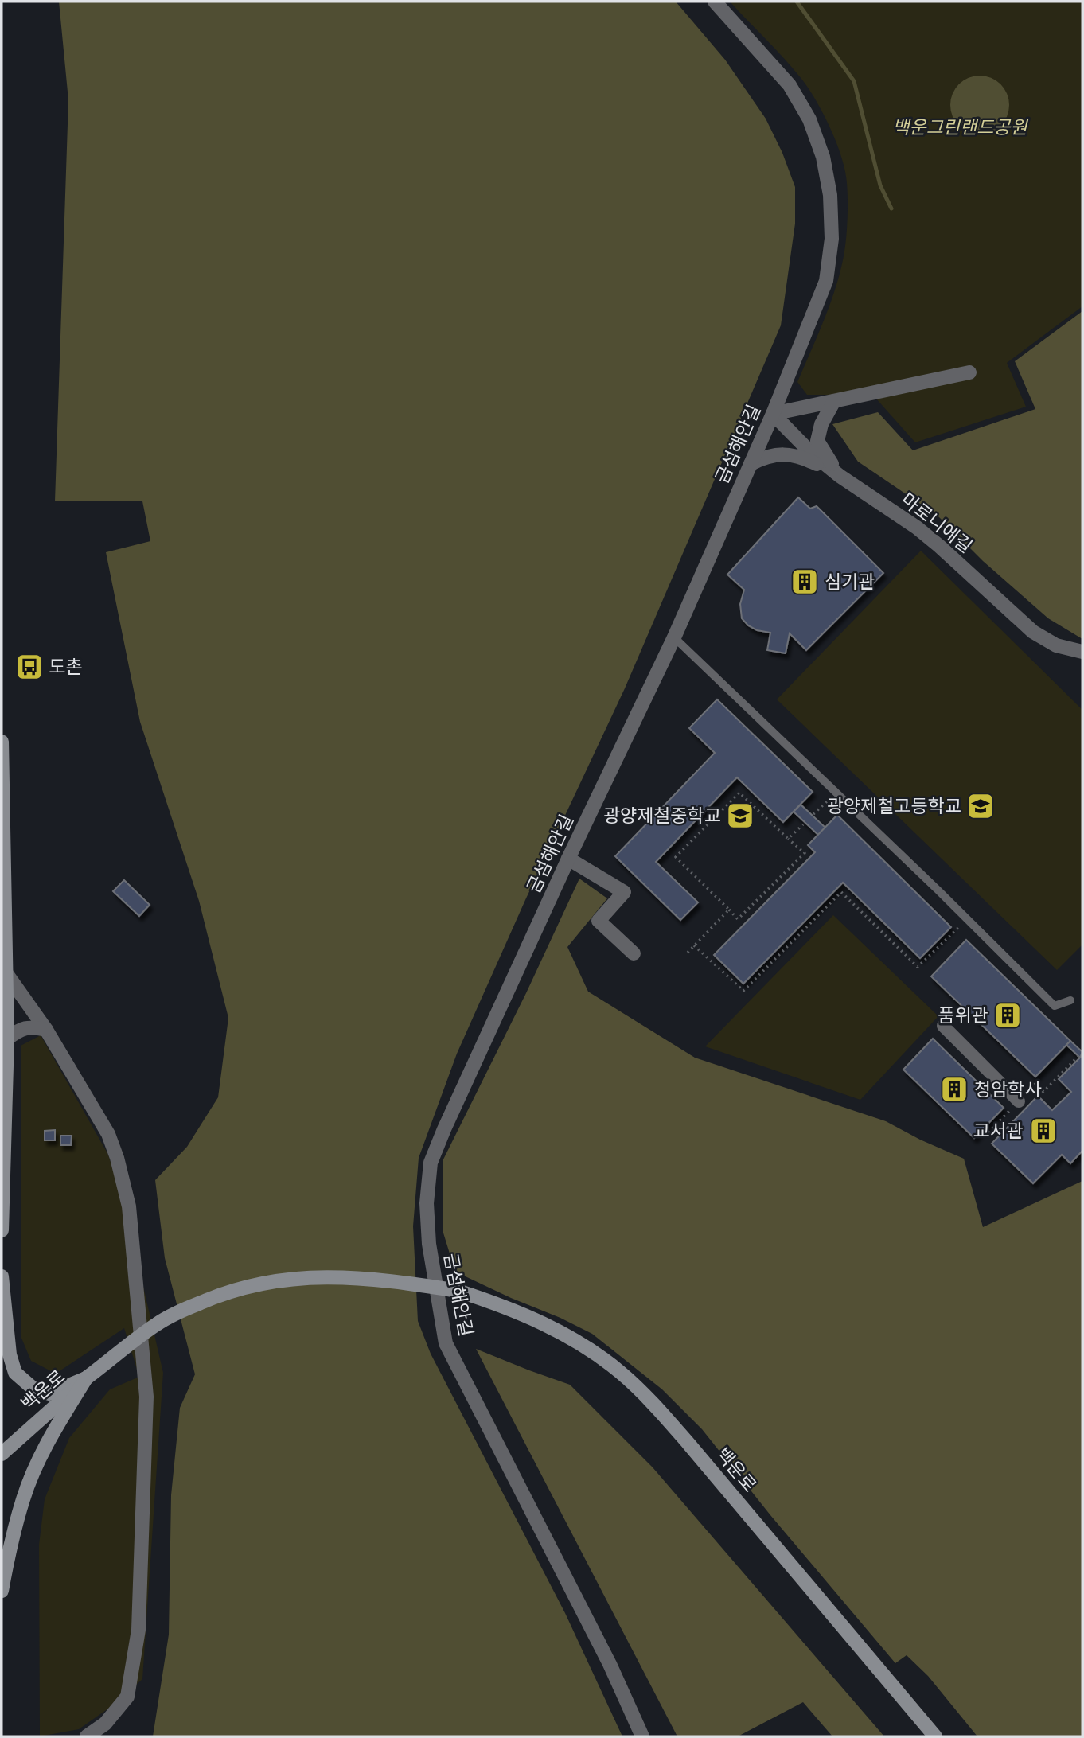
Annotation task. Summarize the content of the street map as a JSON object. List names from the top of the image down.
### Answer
{
  "streets": {
    "main road": ["백운로"],
    "street": ["금섬해안길", "마로니에길"]
  },
  "crossings": [
    ["금섬해안길", "마로니에길"]
  ],
  "parks": ["백운그린랜드공원"],
  "places": {
    "building": [
      "심기관",
      "품위관",
      "청암학사",
      "교서관"
    ],
    "bus stop": ["도촌"],
    "school or university": ["광양제철고등학교", "광양제철중학교"]
  }
}
